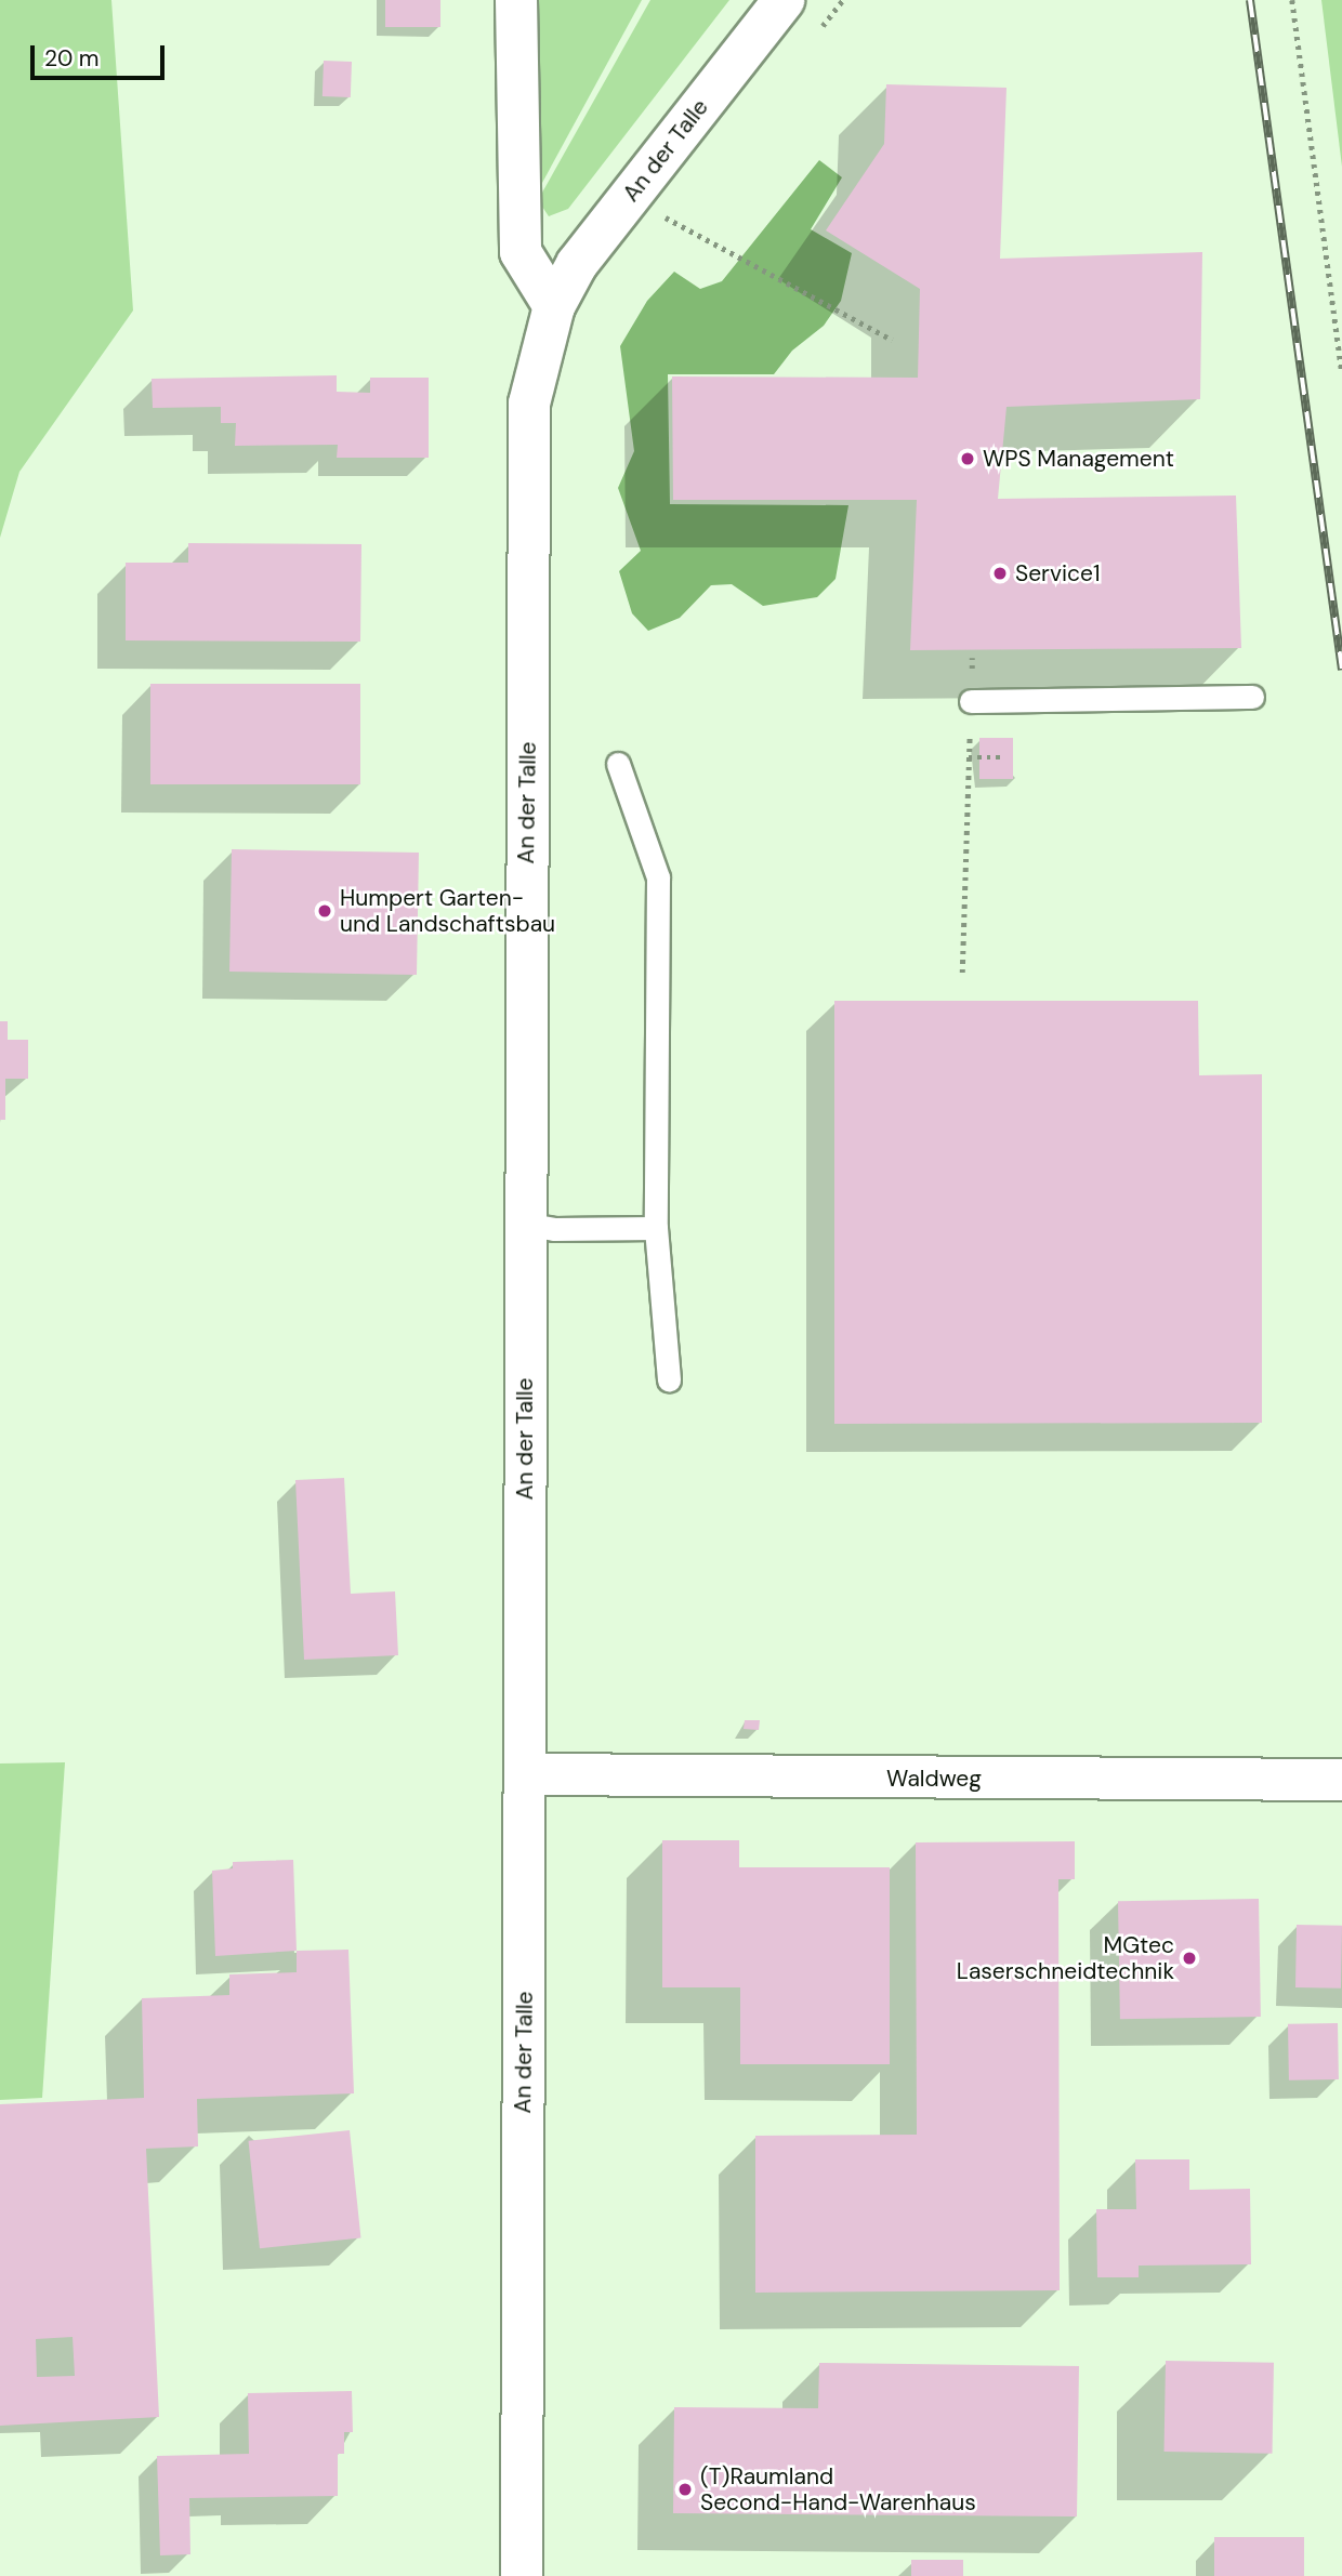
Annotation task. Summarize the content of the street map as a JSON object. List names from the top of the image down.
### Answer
{
  "streets": {
    "street": ["An der Talle", "Waldweg"]
  },
  "crossings": [
    ["An der Talle", "Waldweg"]
  ],
  "places": [
    "WPS Management",
    "Service1",
    "Humpert Garten- und Landschaftsbau",
    "MGtec Laserschneidtechnik",
    "(T)Raumland Second-Hand-Warenhaus"
  ],
  "scale_bar": "20 m"
}
